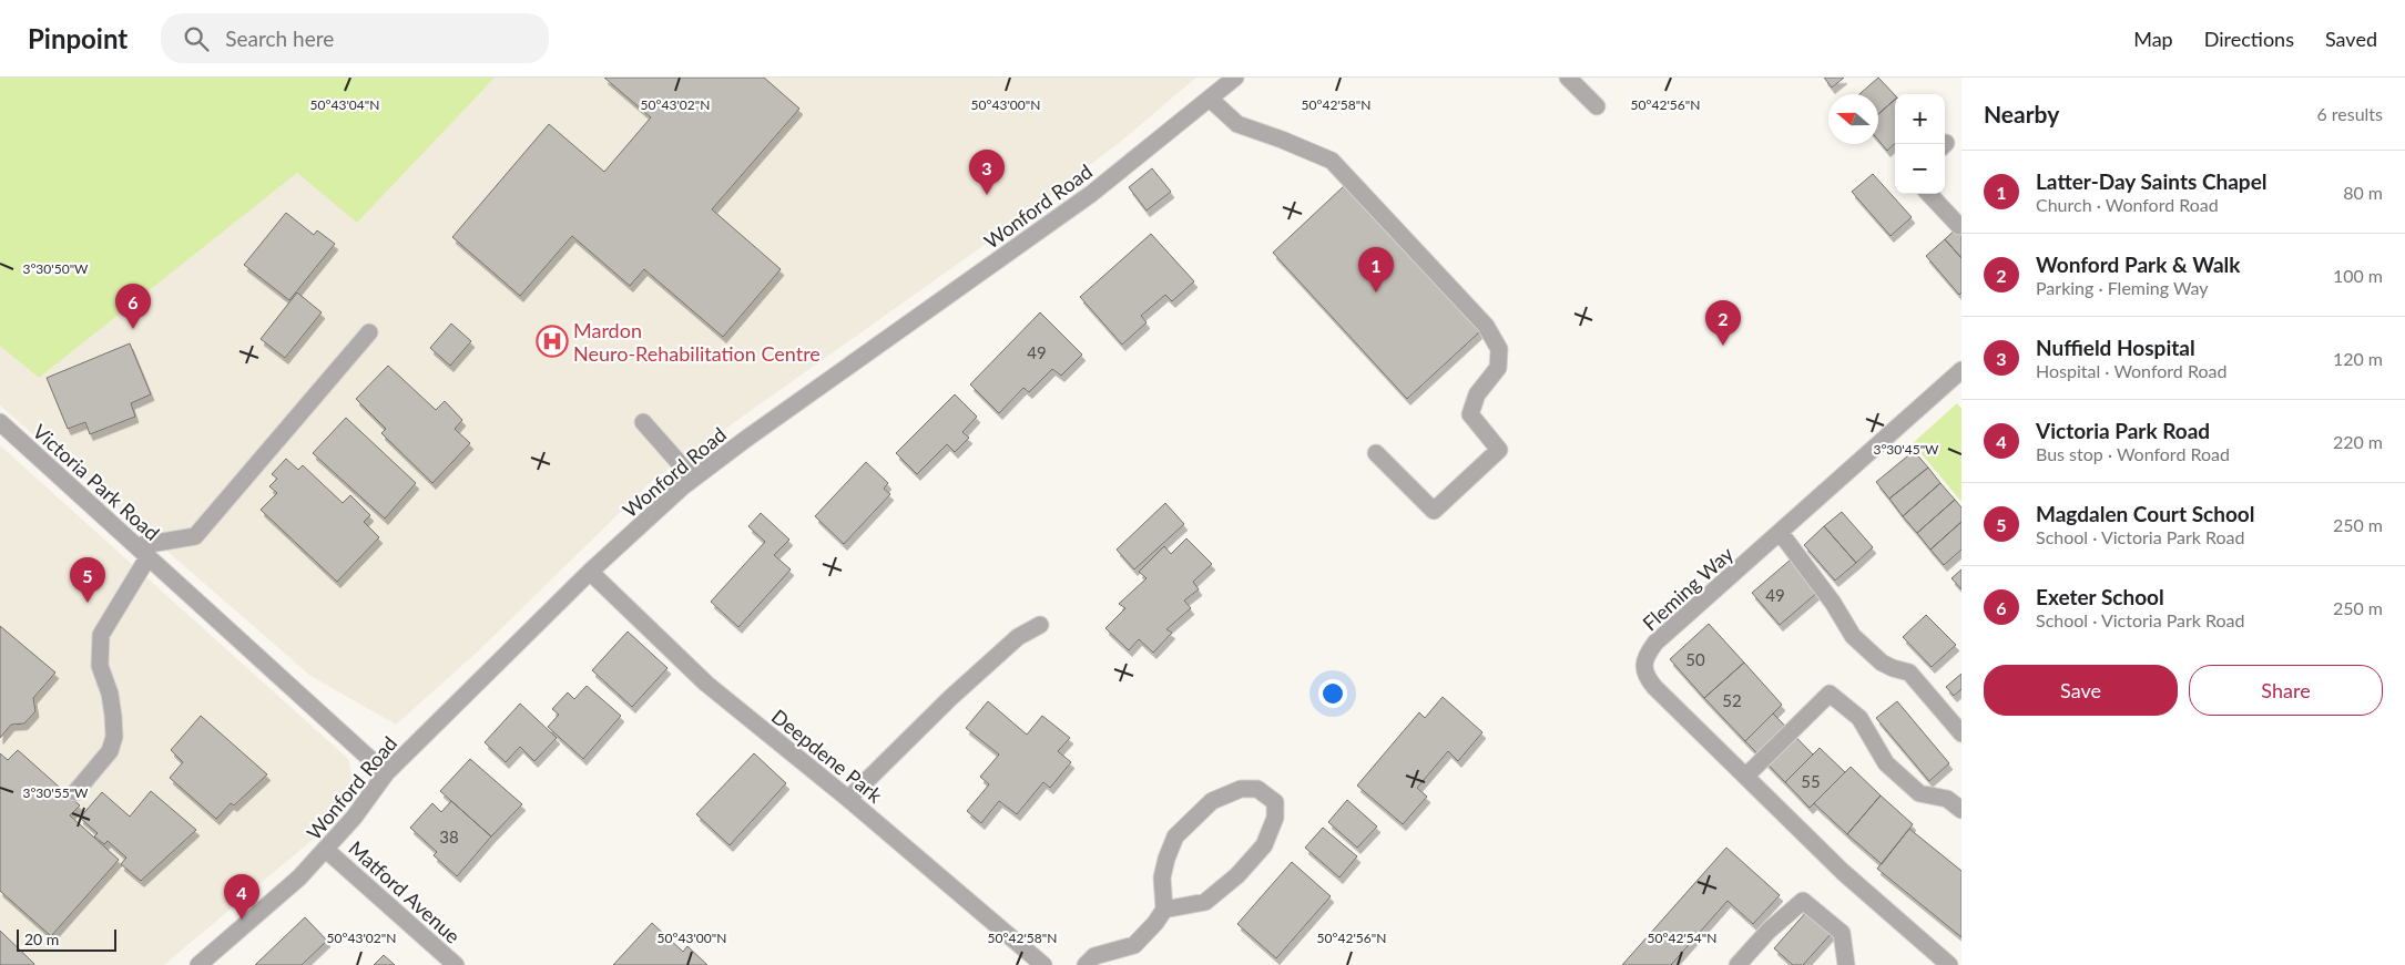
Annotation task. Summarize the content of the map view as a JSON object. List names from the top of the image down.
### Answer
{
  "streets": {
    "street": [
      "Wonford Road",
      "Victoria Park Road",
      "Fleming Way",
      "Deepdene Park",
      "Matford Avenue"
    ]
  },
  "crossings": [
    ["Wonford Road", "Victoria Park Road"],
    ["Wonford Road", "Deepdene Park"],
    ["Wonford Road", "Matford Avenue"]
  ],
  "places": {
    "hospital": ["Mardon Neuro-Rehabilitation Centre"]
  },
  "house_numbers": [
    "49",
    "49",
    "50",
    "52",
    "55",
    "38"
  ],
  "scale_bar": "20 m",
  "north": "left",
  "page": {
    "header": "Pinpoint",
    "search": "Search here",
    "nav": ["Map", "Directions", "Saved"],
    "heading": ["Nearby", "6 results"],
    "map_buttons": ["+", "−"],
    "pins": [
      "3",
      "1",
      "6",
      "2",
      "5",
      "4"
    ],
    "list": [
      {
        "mark": "1",
        "name": "Latter-Day Saints Chapel",
        "note": "Church · Wonford Road",
        "value": "80 m"
      },
      {
        "mark": "2",
        "name": "Wonford Park & Walk",
        "note": "Parking · Fleming Way",
        "value": "100 m"
      },
      {
        "mark": "3",
        "name": "Nuffield Hospital",
        "note": "Hospital · Wonford Road",
        "value": "120 m"
      },
      {
        "mark": "4",
        "name": "Victoria Park Road",
        "note": "Bus stop · Wonford Road",
        "value": "220 m"
      },
      {
        "mark": "5",
        "name": "Magdalen Court School",
        "note": "School · Victoria Park Road",
        "value": "250 m"
      },
      {
        "mark": "6",
        "name": "Exeter School",
        "note": "School · Victoria Park Road",
        "value": "250 m"
      }
    ],
    "buttons": ["Save", "Share"],
    "scale": "20 m"
  },
  "coordinates": [
    "50°43'04\"N",
    "50°43'02\"N",
    "50°43'00\"N",
    "50°42'58\"N",
    "50°42'56\"N",
    "3°30'50\"W",
    "3°30'45\"W",
    "3°30'55\"W",
    "50°42'54\"N"
  ]
}
